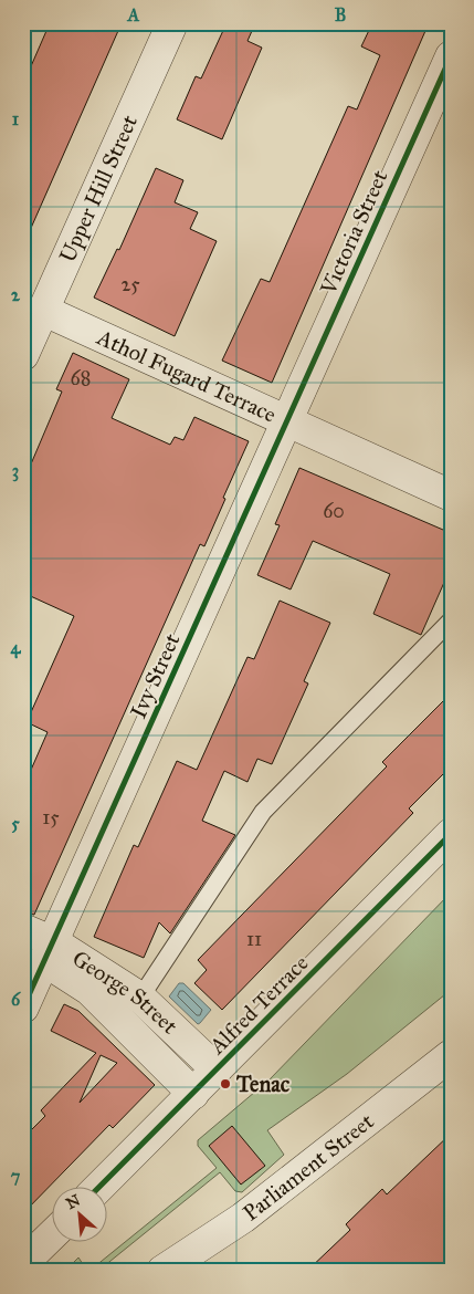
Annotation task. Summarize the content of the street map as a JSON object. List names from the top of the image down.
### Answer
{
  "streets": {
    "street": [
      "Upper Hill Street",
      "Victoria Street",
      "Athol Fugard Terrace",
      "Ivy Street",
      "George Street",
      "Alfred Terrace",
      "Parliament Street"
    ]
  },
  "crossings": [
    ["Upper Hill Street", "Athol Fugard Terrace"],
    ["Victoria Street", "Athol Fugard Terrace"],
    ["Victoria Street", "Ivy Street"],
    ["Athol Fugard Terrace", "Ivy Street"],
    ["Ivy Street", "George Street"],
    ["George Street", "Alfred Terrace"]
  ],
  "places": ["Tenac"],
  "house_numbers": [
    "25",
    "68",
    "60",
    "15",
    "11"
  ],
  "north": "top left",
  "grid": {
    "columns": ["A", "B"],
    "rows": [
      "1",
      "2",
      "3",
      "4",
      "5",
      "6",
      "7"
    ]
  }
}
